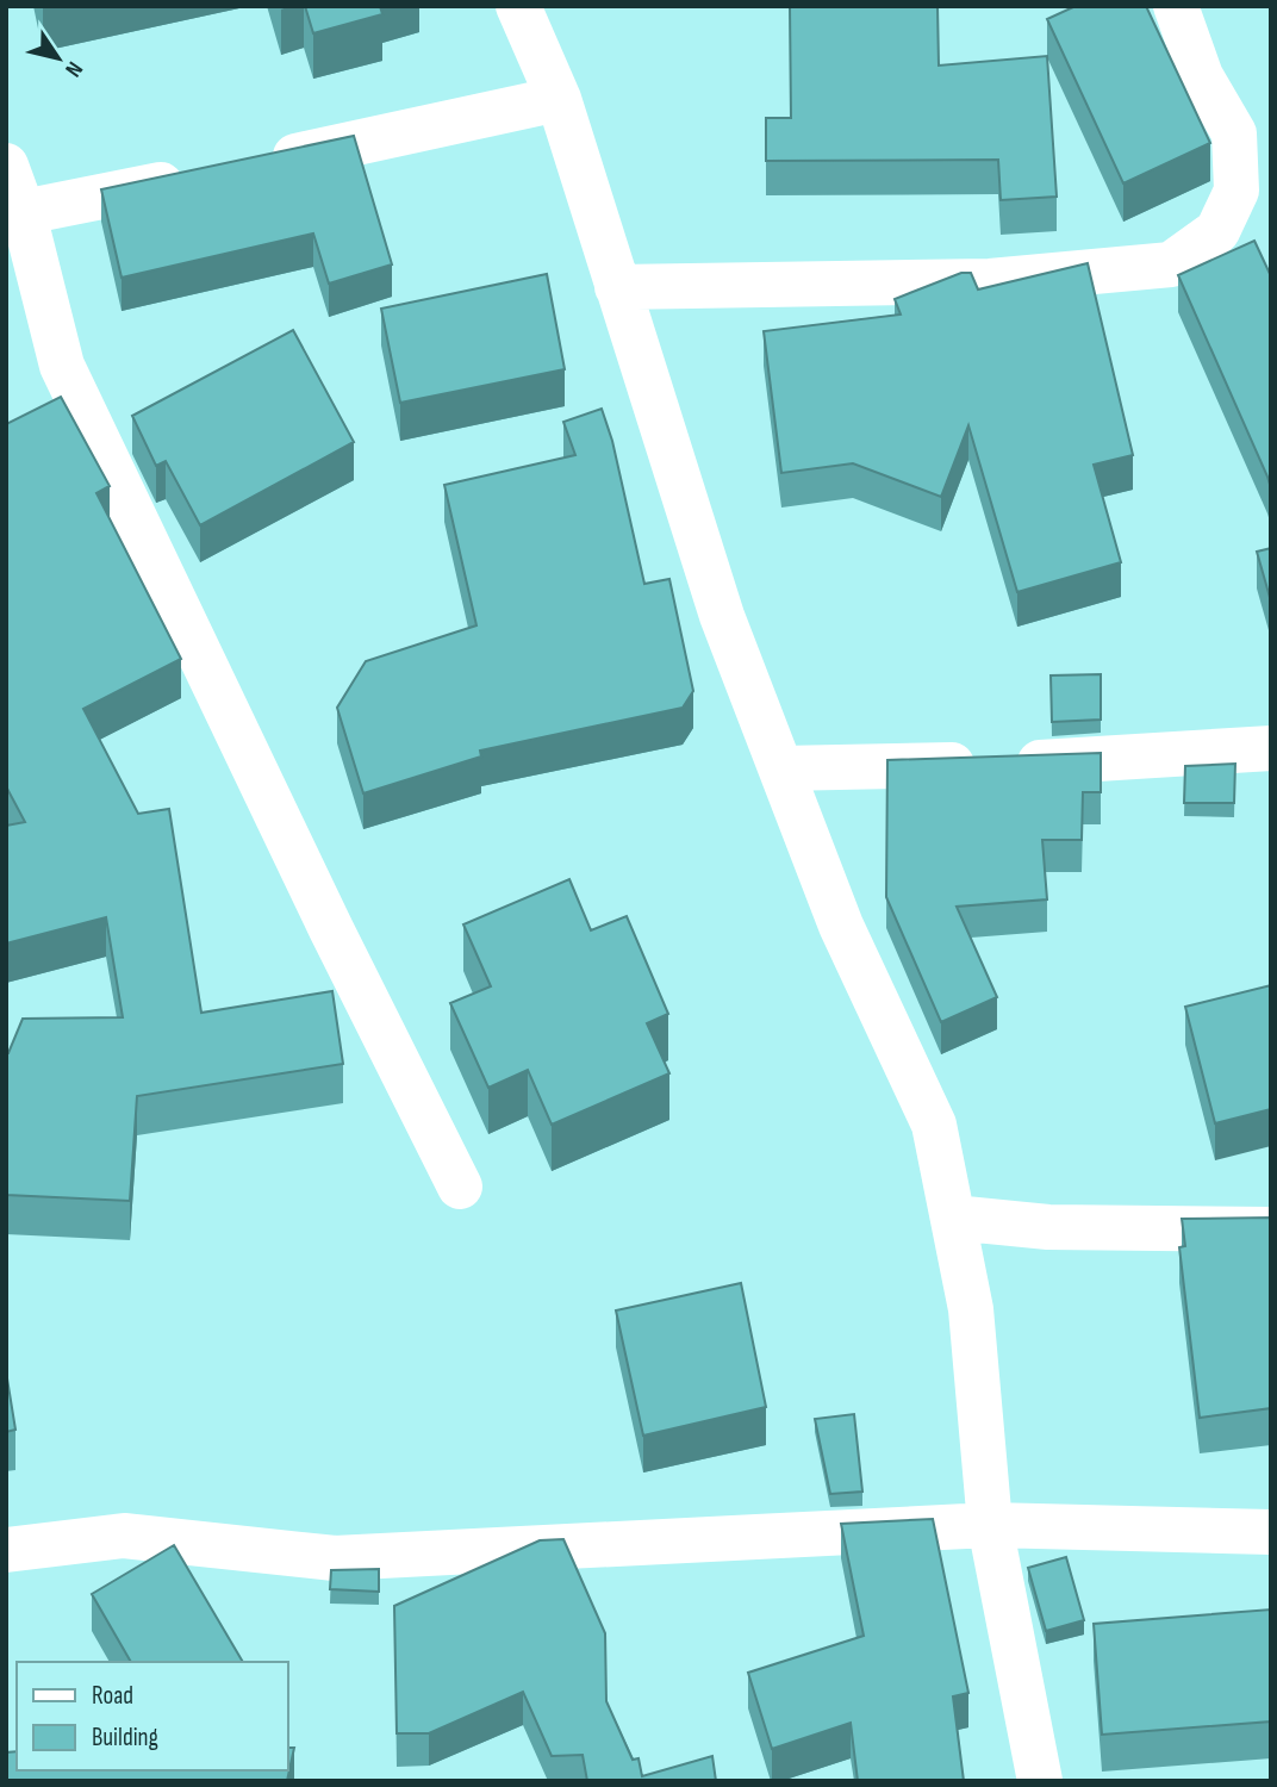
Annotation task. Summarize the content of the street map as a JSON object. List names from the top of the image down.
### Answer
{
  "legend": ["Road", "Building"],
  "north": "bottom right"
}
